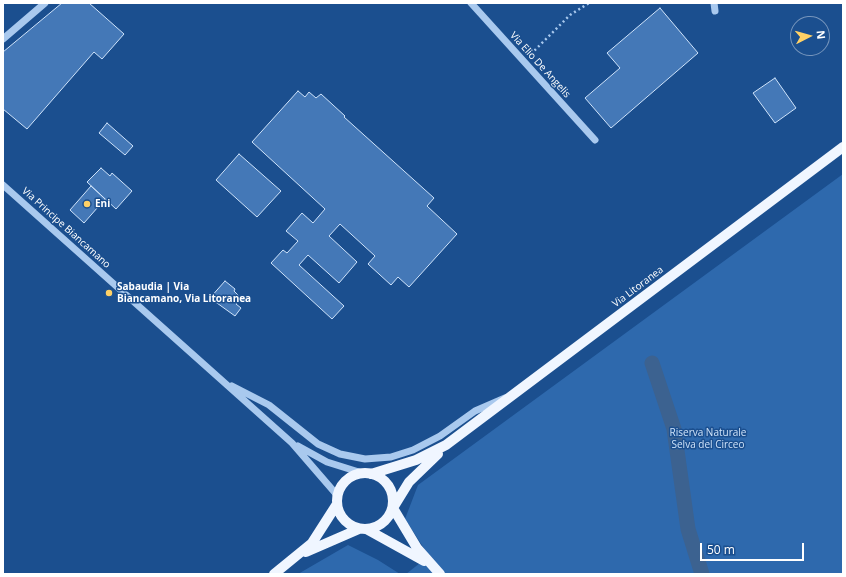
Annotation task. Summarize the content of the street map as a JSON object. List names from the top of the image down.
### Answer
{
  "streets": {
    "main road": ["Via Litoranea"],
    "street": ["Via Elio De Angelis", "Via Principe Biancamano"]
  },
  "crossings": [
    ["Via Principe Biancamano", "Via Litoranea"]
  ],
  "parks": ["Riserva Naturale Selva del Circeo"],
  "places": ["Eni", "Sabaudia | Via Biancamano, Via Litoranea"],
  "scale_bar": "50 m",
  "north": "right"
}
